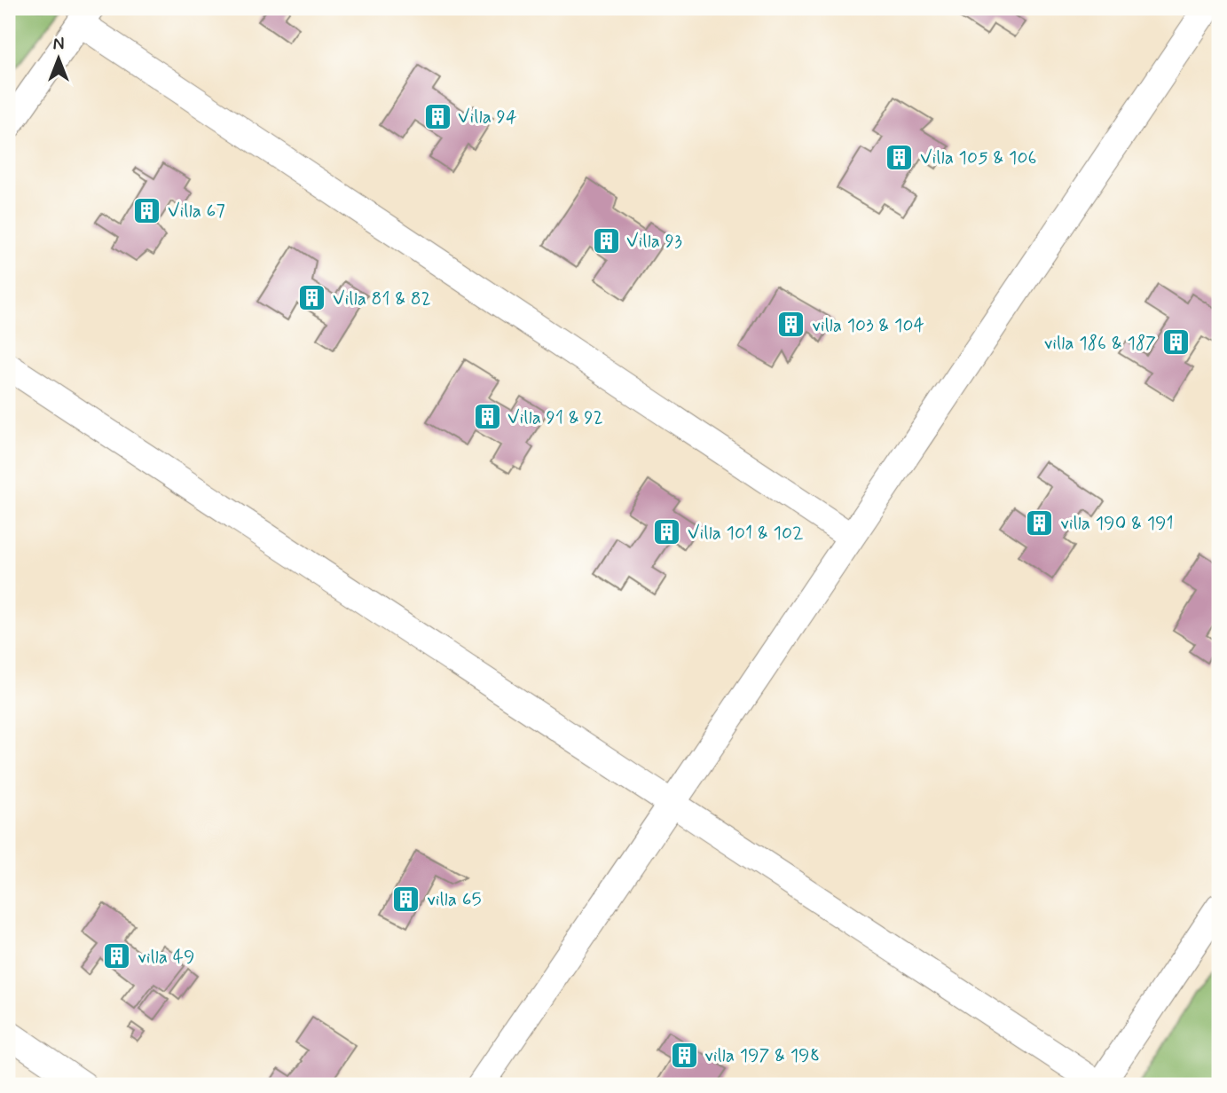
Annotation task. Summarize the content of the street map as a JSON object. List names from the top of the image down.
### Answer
{
  "places": {
    "building": [
      "Villa 94",
      "Villa 105 & 106",
      "Villa 67",
      "Villa 93",
      "Villa 81 & 82",
      "villa 103 & 104",
      "villa 186 & 187",
      "Villa 91 & 92",
      "villa 190 & 191",
      "Villa 101 & 102",
      "villa 65",
      "villa 49",
      "villa 197 & 198"
    ]
  },
  "north": "top"
}
